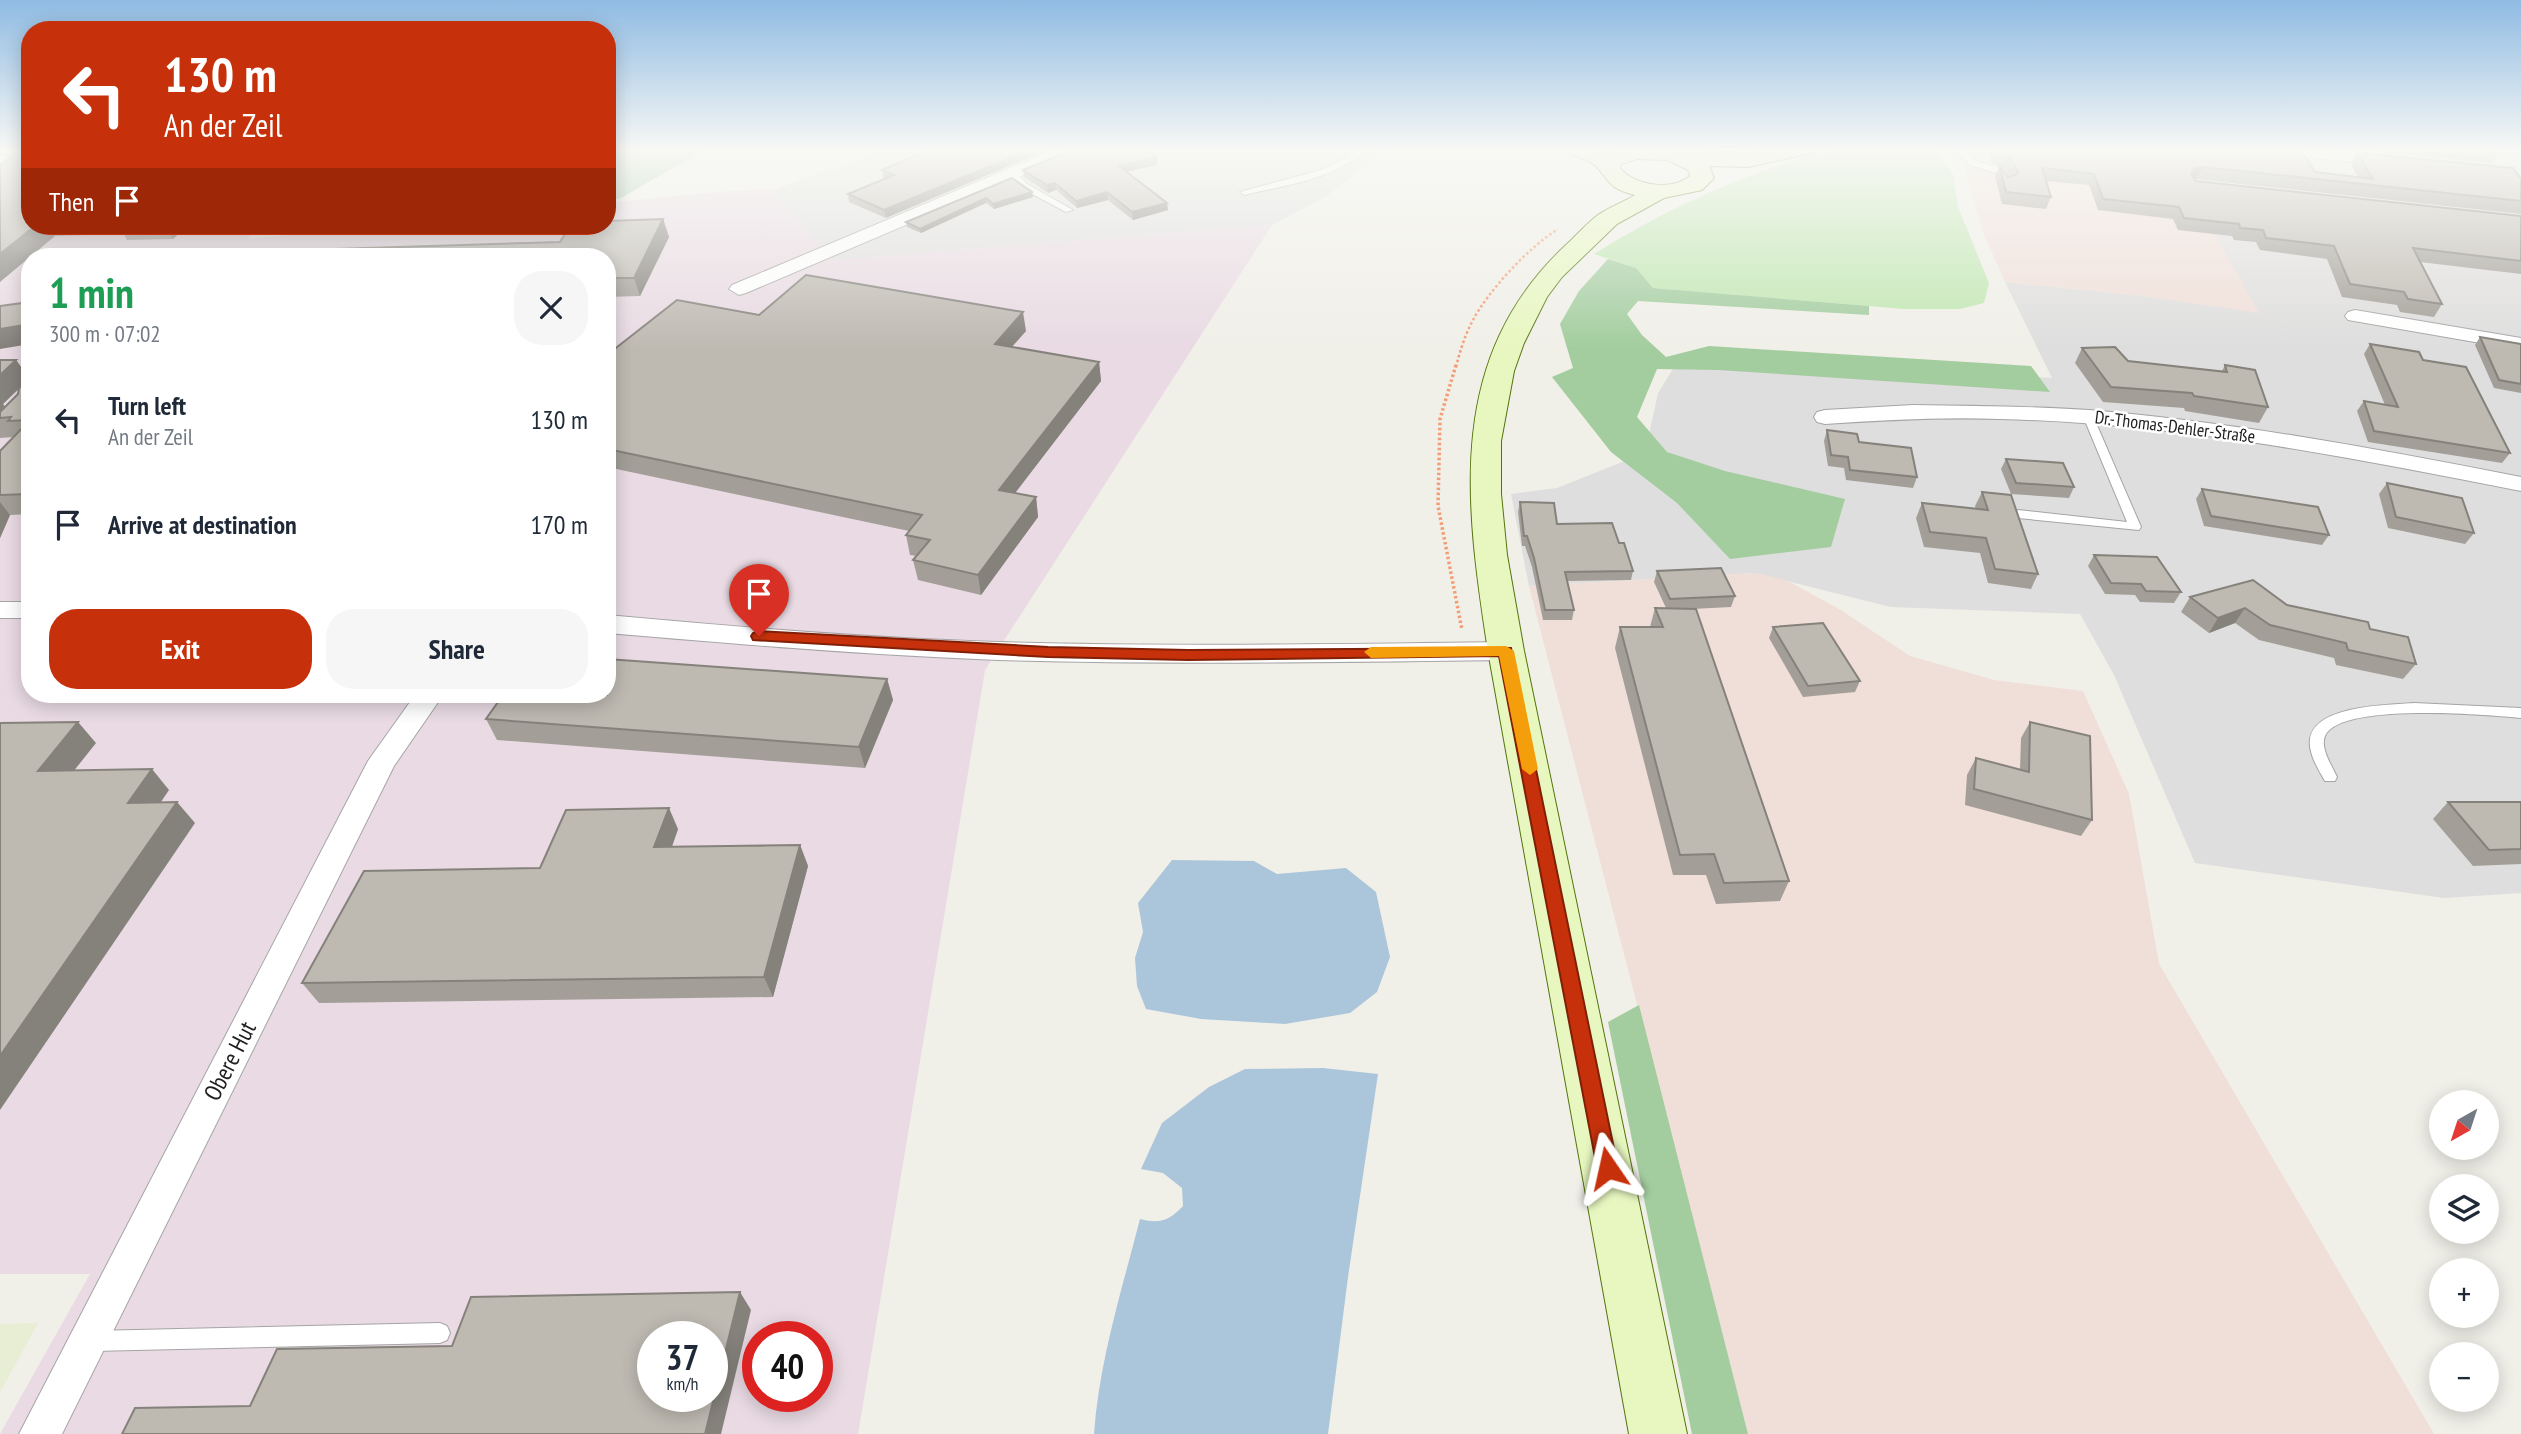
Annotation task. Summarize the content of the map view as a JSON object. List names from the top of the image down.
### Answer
{
  "streets": {
    "street": ["Dr.-Thomas-Dehler-Straße", "Obere Hut"]
  },
  "north": "bottom left",
  "page": {
    "turn": ["130 m", "An der Zeil"],
    "then": "Then",
    "heading": ["1 min", "300 m · 07:02"],
    "list": [
      {
        "name": "Turn left",
        "note": "An der Zeil",
        "value": "130 m"
      },
      {
        "name": "Arrive at destination",
        "value": "170 m"
      }
    ],
    "buttons": ["Exit", "Share"],
    "map_buttons": ["+", "−"],
    "speed": "37 km/h",
    "limit": "40"
  }
}
